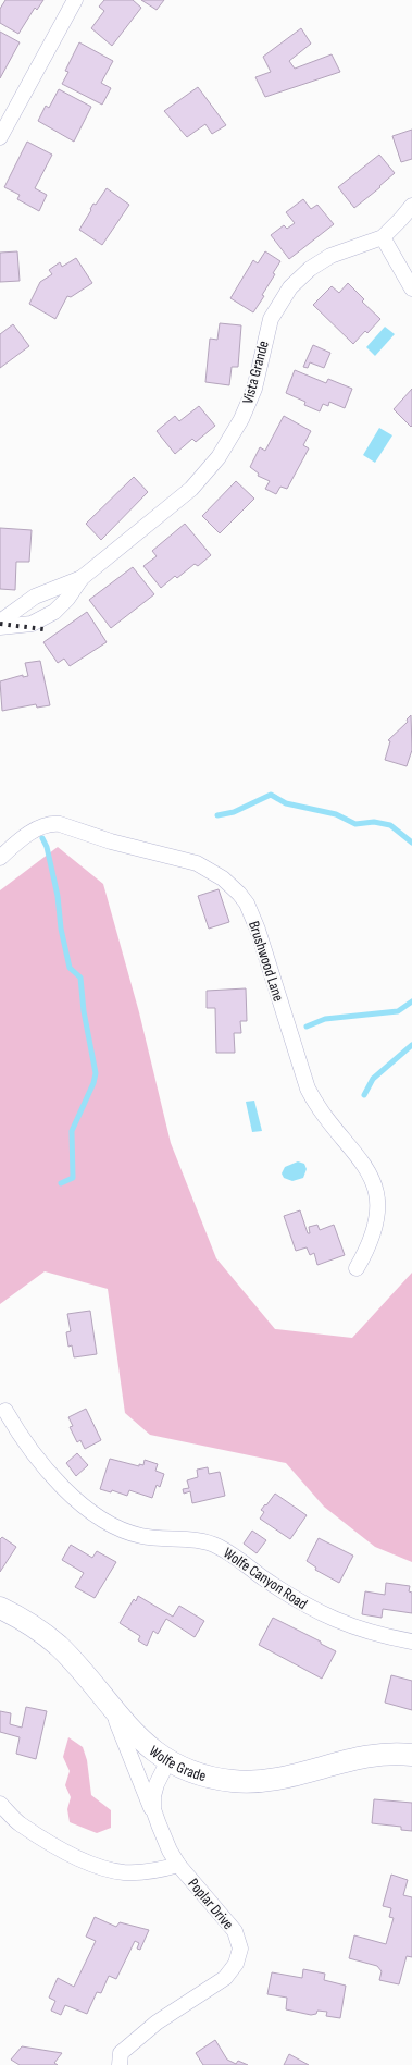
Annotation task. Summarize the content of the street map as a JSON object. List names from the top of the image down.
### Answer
{
  "streets": {
    "street": [
      "Vista Grande",
      "Brushwood Lane",
      "Wolfe Canyon Road",
      "Wolfe Grade",
      "Poplar Drive"
    ]
  },
  "crossings": [
    ["Wolfe Grade", "Poplar Drive"]
  ]
}
